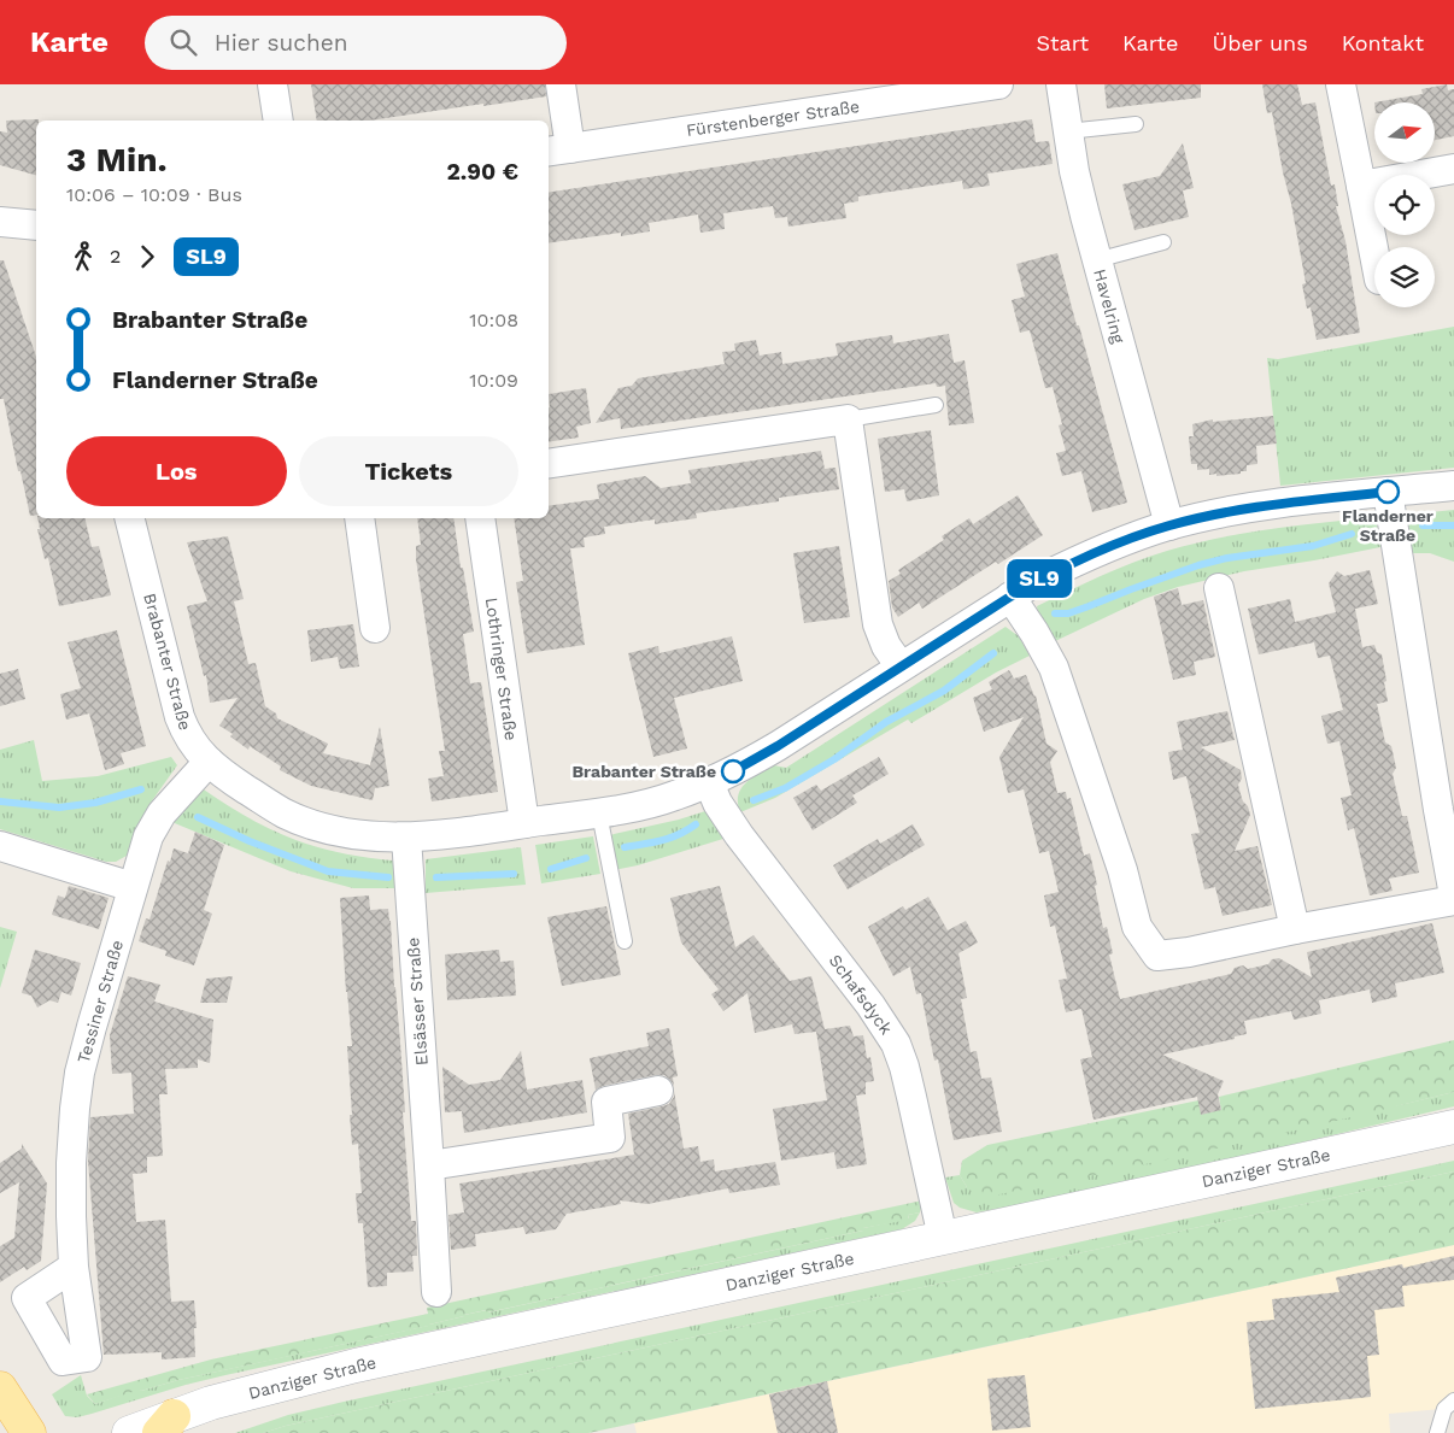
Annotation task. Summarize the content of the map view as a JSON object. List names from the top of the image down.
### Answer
{
  "streets": {
    "street": [
      "Fürstenberger Straße",
      "Havelring",
      "Brabanter Straße",
      "Lothringer Straße",
      "Schafsdyck",
      "Tessiner Straße",
      "Elsässer Straße",
      "Danziger Straße"
    ]
  },
  "crossings": [
    ["Havelring", "Brabanter Straße"],
    ["Brabanter Straße", "Lothringer Straße"],
    ["Brabanter Straße", "Schafsdyck"],
    ["Brabanter Straße", "Tessiner Straße"],
    ["Brabanter Straße", "Elsässer Straße"],
    ["Schafsdyck", "Danziger Straße"]
  ],
  "places": ["Flanderner Straße", "Brabanter Straße"],
  "lines": ["bus line SL9"],
  "north": "right",
  "page": {
    "header": "Karte",
    "search": "Hier suchen",
    "nav": [
      "Start",
      "Karte",
      "Über uns",
      "Kontakt"
    ],
    "on_map": "SL9",
    "heading": ["3 Min.", "10:06 – 10:09 · Bus", "2.90 €"],
    "legs": ["2", "SL9"],
    "list": [
      {
        "name": "Brabanter Straße",
        "value": "10:08"
      },
      {
        "name": "Flanderner Straße",
        "value": "10:09"
      }
    ],
    "buttons": ["Los", "Tickets"]
  }
}
